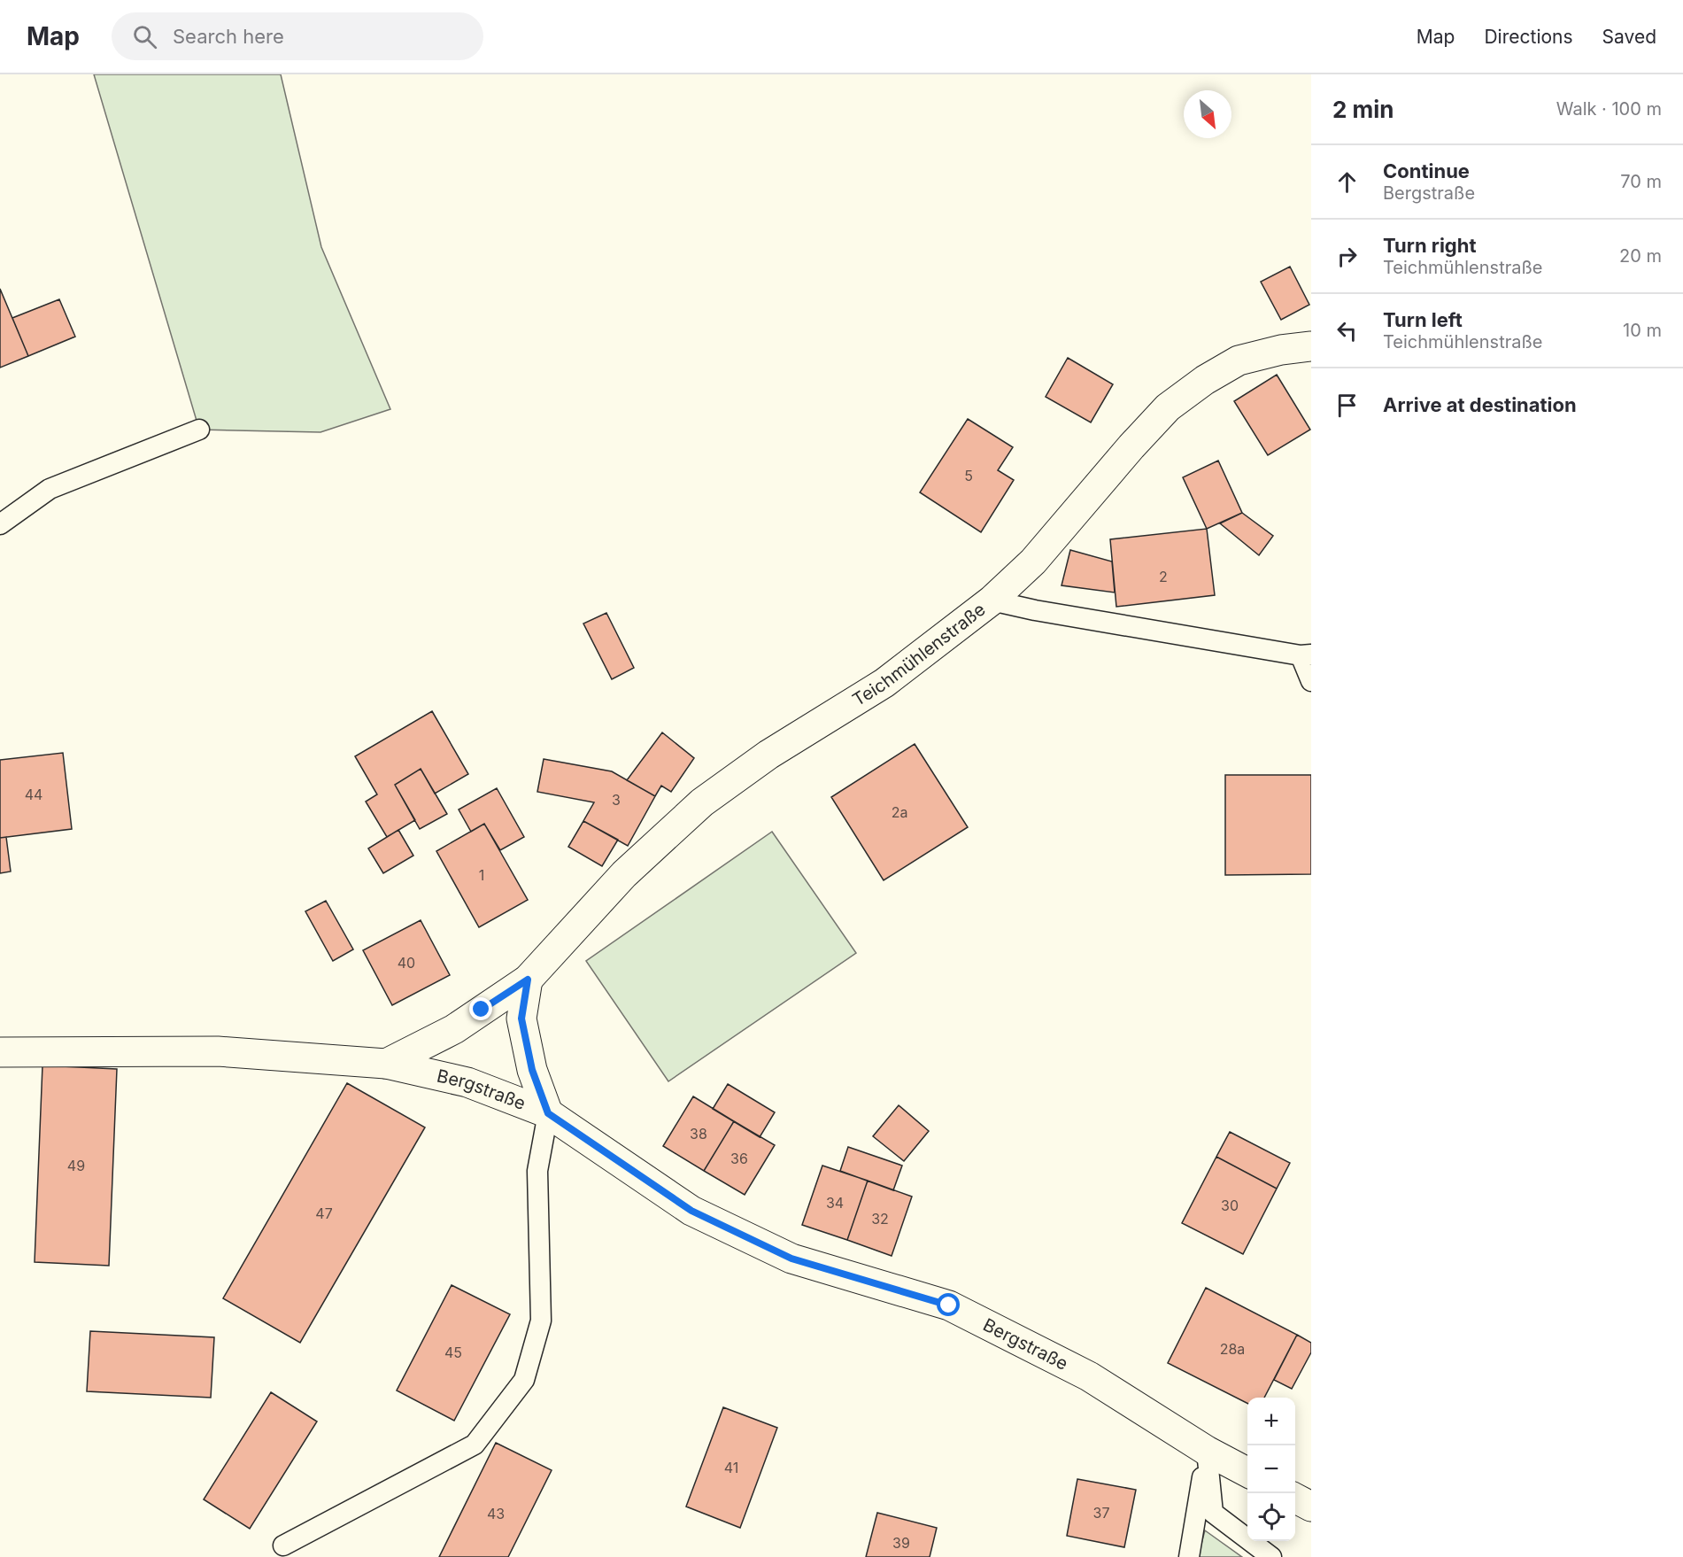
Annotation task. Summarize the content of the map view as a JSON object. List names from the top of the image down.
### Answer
{
  "streets": {
    "street": ["Teichmühlenstraße", "Bergstraße"]
  },
  "crossings": [
    ["Teichmühlenstraße", "Bergstraße"]
  ],
  "house_numbers": [
    "5",
    "2",
    "44",
    "3",
    "2a",
    "1",
    "40",
    "38",
    "36",
    "49",
    "34",
    "30",
    "47",
    "32",
    "28a",
    "45",
    "41",
    "37",
    "43",
    "39"
  ],
  "north": "bottom right",
  "page": {
    "header": "Map",
    "search": "Search here",
    "nav": ["Map", "Directions", "Saved"],
    "heading": ["2 min", "Walk · 100 m"],
    "list": [
      ["Continue", "Bergstraße", "70 m"],
      ["Turn right", "Teichmühlenstraße", "20 m"],
      ["Turn left", "Teichmühlenstraße", "10 m"],
      "Arrive at destination"
    ],
    "map_buttons": ["+", "−"]
  }
}
